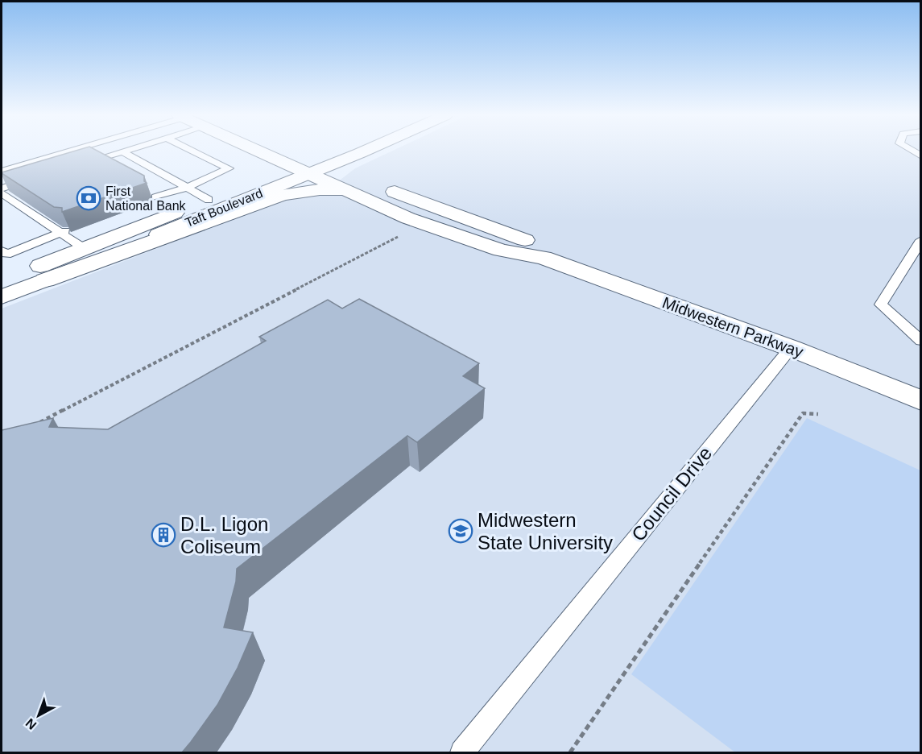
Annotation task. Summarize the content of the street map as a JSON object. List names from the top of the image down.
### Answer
{
  "streets": {
    "main road": ["Taft Boulevard", "Midwestern Parkway"],
    "lane": ["Council Drive"]
  },
  "crossings": [
    ["Taft Boulevard", "Midwestern Parkway"],
    ["Midwestern Parkway", "Council Drive"]
  ],
  "places": {
    "bank": ["First National Bank"],
    "school or university": ["Midwestern State University"],
    "building": ["D.L. Ligon Coliseum"]
  },
  "north": "bottom left"
}
